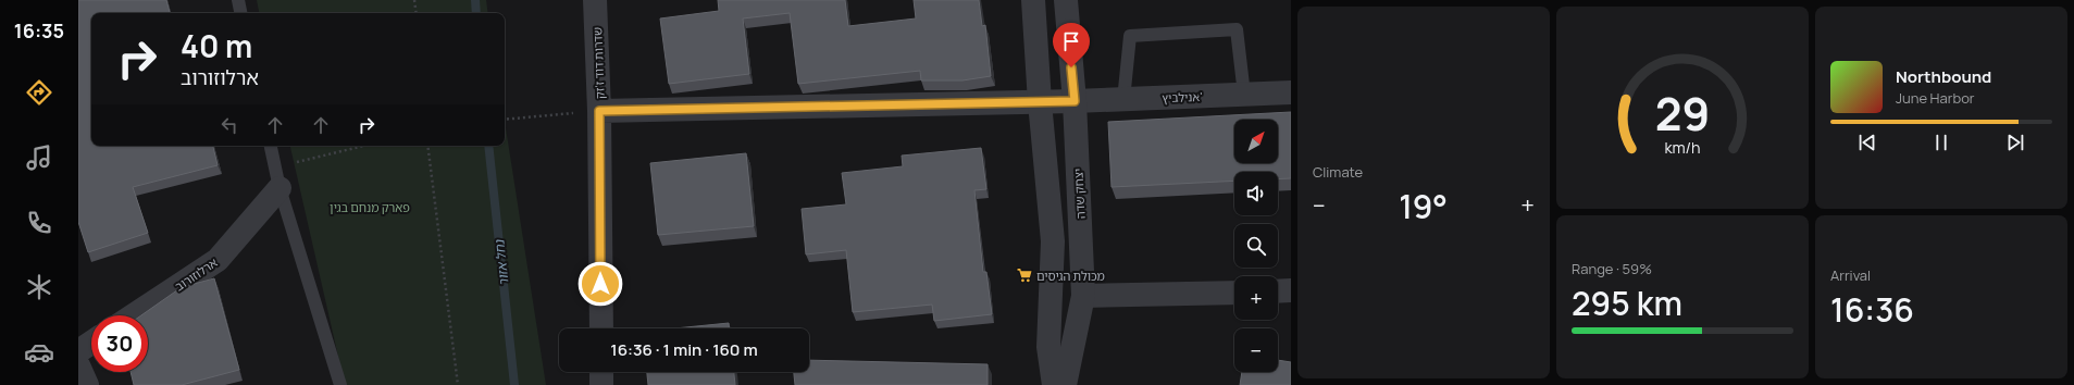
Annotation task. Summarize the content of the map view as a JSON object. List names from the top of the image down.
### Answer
{
  "streets": {
    "street": [
      "שדרות דוד ז'זק",
      "אנילביץ'",
      "יצחק שדה",
      "ארלוזורוב"
    ]
  },
  "crossings": [
    ["אנילביץ'", "יצחק שדה"]
  ],
  "water": ["נחל אזור"],
  "parks": ["פארק מנחם בגין"],
  "places": {
    "supermarket": ["מכולת הגיסים"]
  },
  "north": "top right",
  "page": {
    "tabs": "16:35",
    "tile": [
      "Climate",
      ["Range · 59%", "295 km"],
      ["Arrival", "16:36"]
    ],
    "turn": ["40 m", "ארלוזורוב"],
    "song": ["Northbound", "June Harbor"],
    "map_buttons": ["+", "−"],
    "heat": ["−", "19°", "+"],
    "limit": "30",
    "trip": "16:36 · 1 min · 160 m",
    "gauge": ["29", "km/h"]
  }
}
